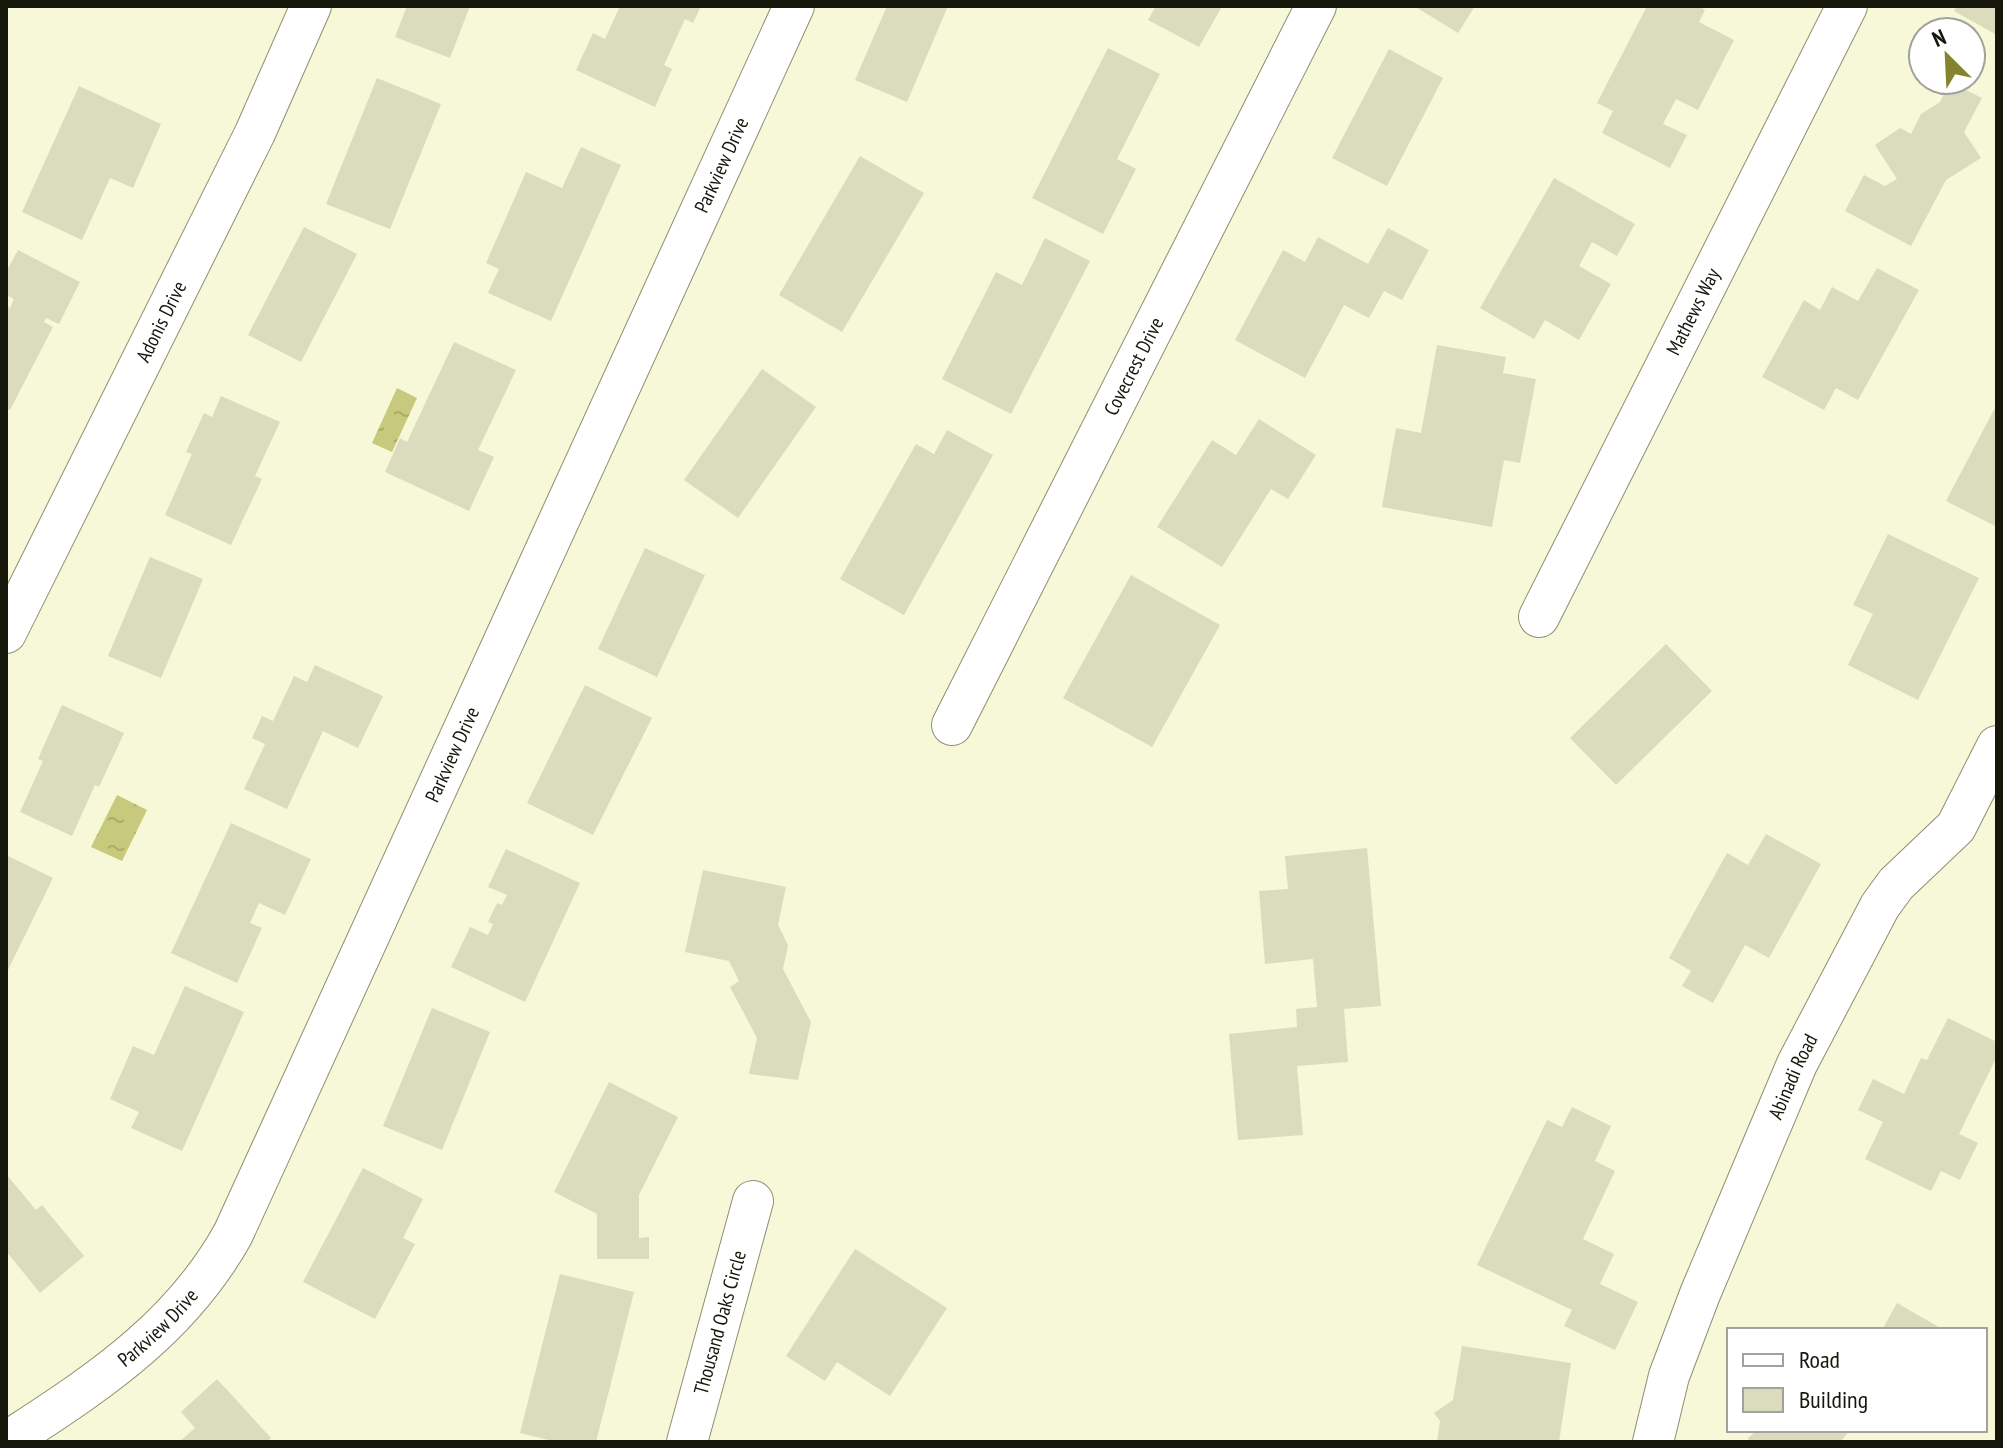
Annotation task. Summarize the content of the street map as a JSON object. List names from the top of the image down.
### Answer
{
  "streets": {
    "street": [
      "Parkview Drive",
      "Mathews Way",
      "Adonis Drive",
      "Covecrest Drive",
      "Abinadi Road",
      "Thousand Oaks Circle"
    ]
  },
  "legend": ["Road", "Building"],
  "north": "top left"
}
